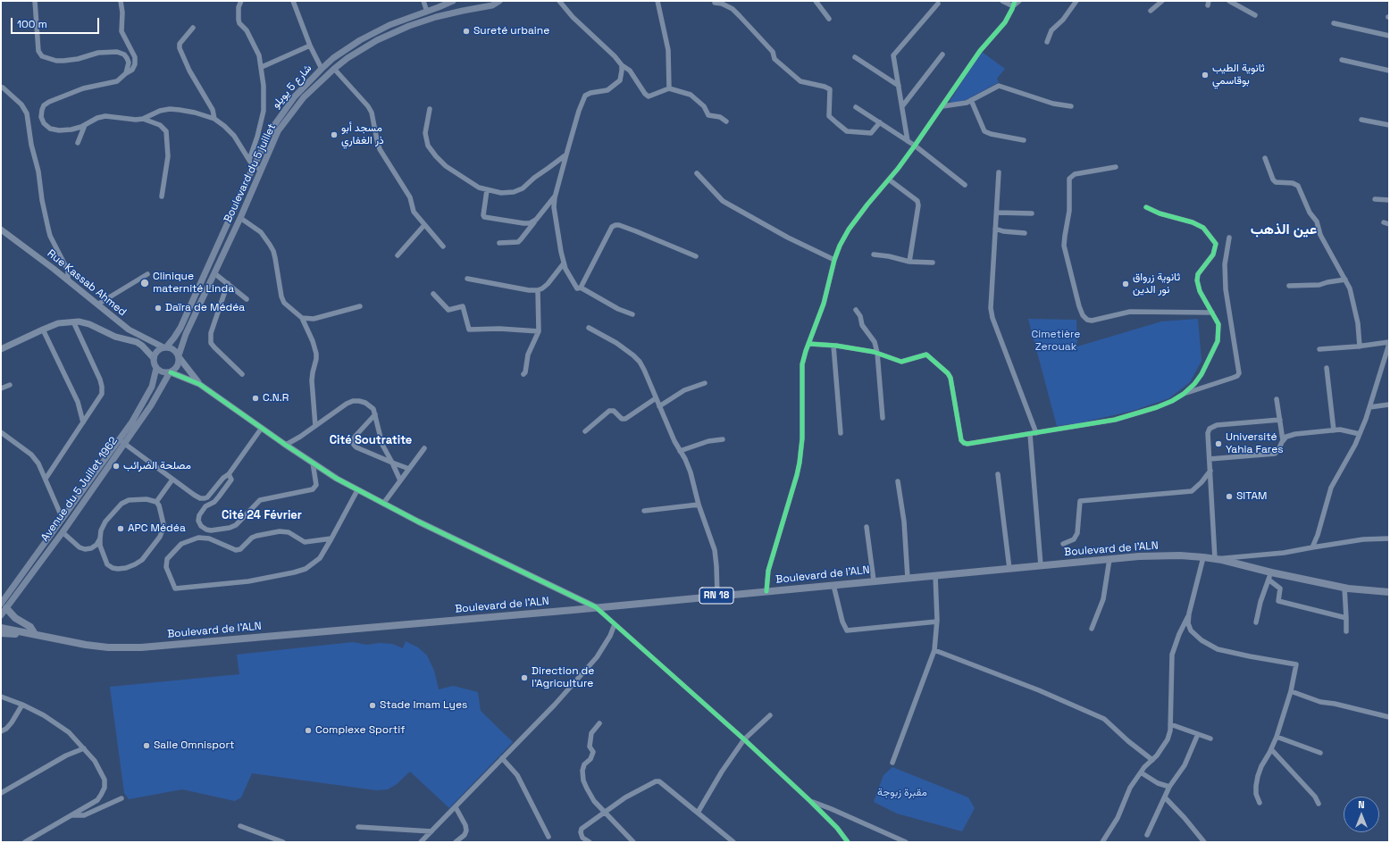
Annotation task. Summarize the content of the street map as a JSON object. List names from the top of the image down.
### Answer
{
  "streets": {
    "main road": [
      "شارع 5 يويلو",
      "Boulevard du 5 juillet",
      "Avenue du 5 Juillet 1962",
      "Boulevard de l'ALN",
      "RN 18"
    ],
    "street": ["Rue Kassab Ahmed"]
  },
  "crossings": [
    ["شارع 5 يويلو", "Boulevard du 5 juillet"],
    ["شارع 5 يويلو", "Rue Kassab Ahmed"],
    ["شارع 5 يويلو", "Avenue du 5 Juillet 1962"],
    ["Boulevard du 5 juillet", "Rue Kassab Ahmed"],
    ["Boulevard du 5 juillet", "Avenue du 5 Juillet 1962"],
    ["Rue Kassab Ahmed", "Avenue du 5 Juillet 1962"],
    ["Boulevard de l'ALN", "RN 18"]
  ],
  "districts": ["عين الذهب", "Cité Soutratite", "Cité 24 Février"],
  "parks": ["Cimetière Zerouak", "مقبرة زبوجة"],
  "places": [
    "Sureté urbaine",
    "ثانوية الطيب بوقاسمي",
    "مسجد أبو ذر الغفاري",
    "Clinique maternité Linda",
    "ثانوية زرواق نور الدين",
    "Daïra de Médéa",
    "C.N.R",
    "Université Yahia Fares",
    "مصلحة الضرائب",
    "SITAM",
    "APC Médéa",
    "Direction de l'Agriculture",
    "Stade Imam Lyes",
    "Complexe Sportif",
    "Salle Omnisport"
  ],
  "scale_bar": "100 m",
  "north": "top"
}
